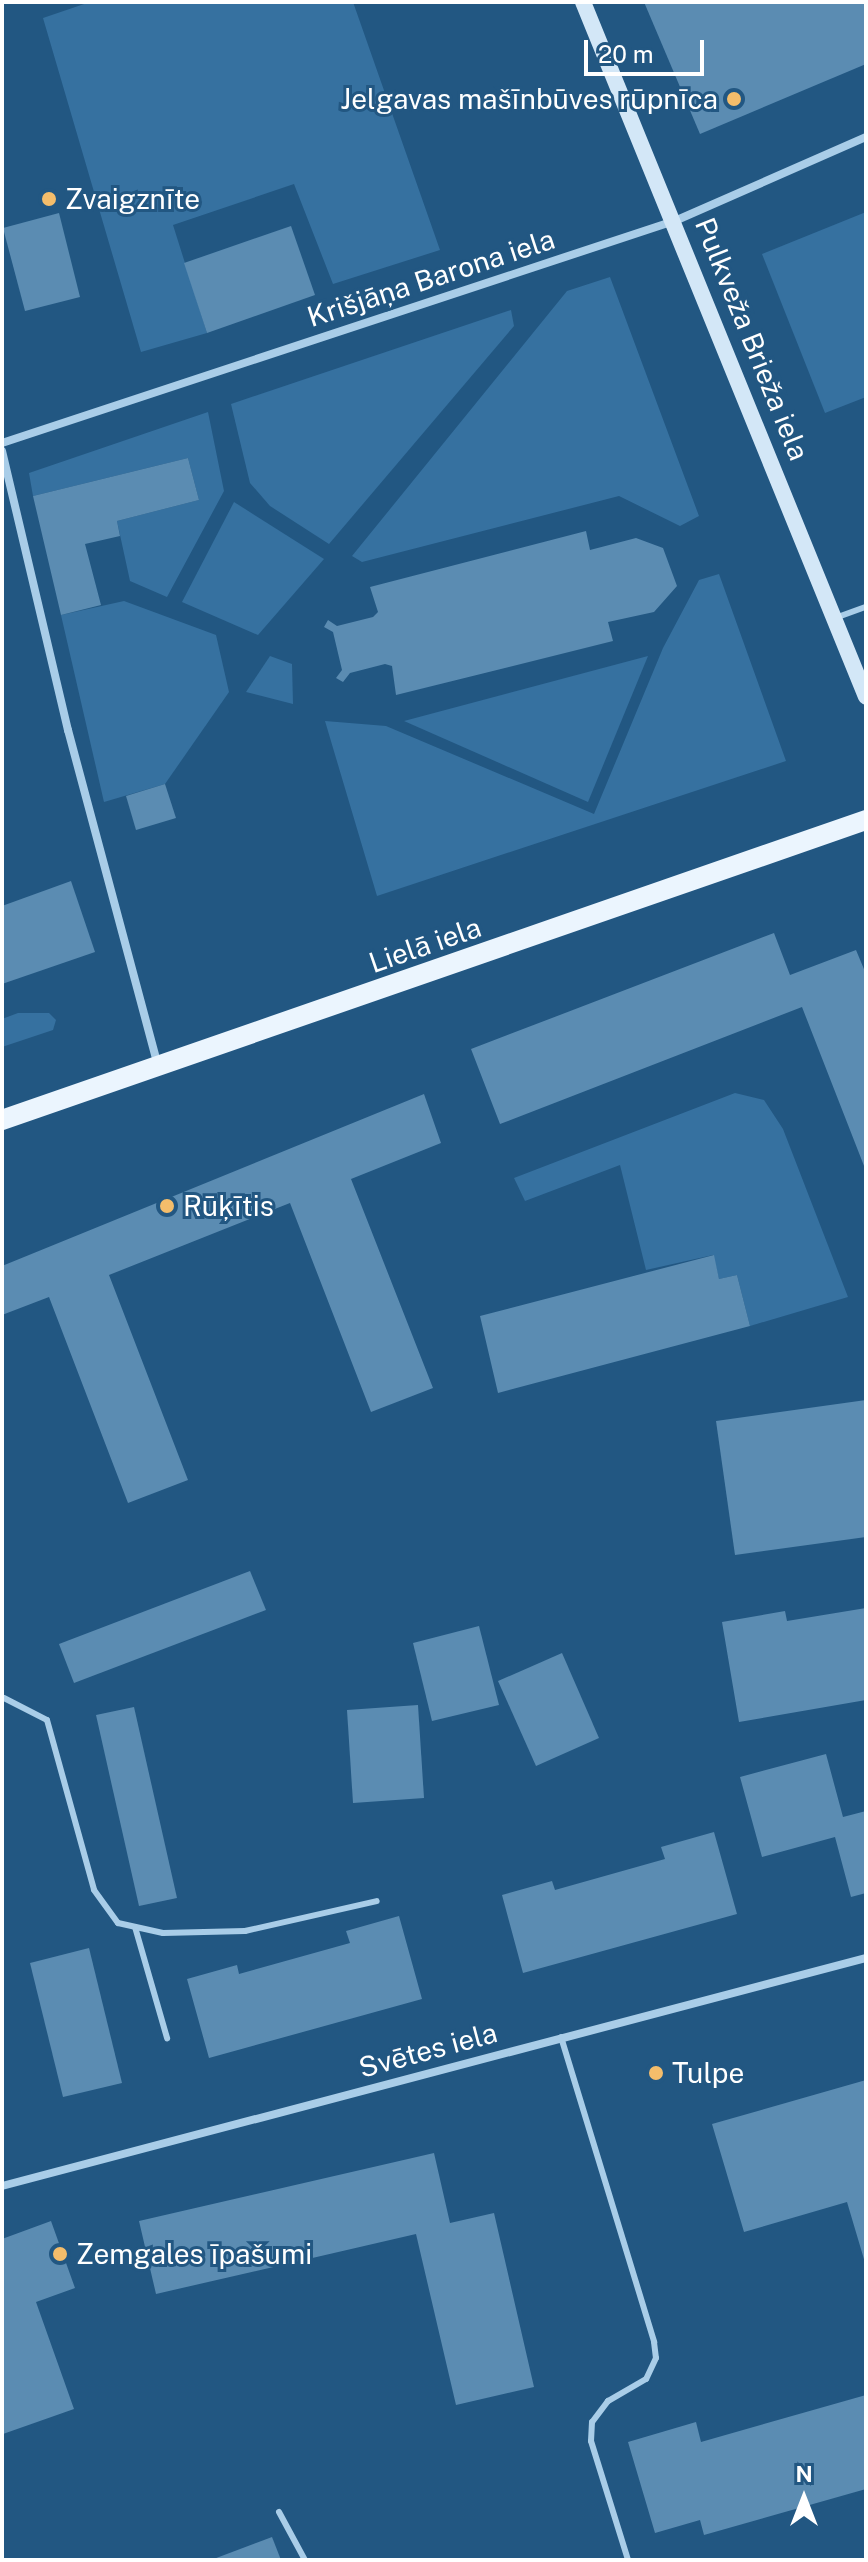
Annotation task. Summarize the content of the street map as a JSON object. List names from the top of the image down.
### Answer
{
  "streets": {
    "main road": ["Lielā iela"],
    "street": ["Krišjāņa Barona iela", "Pulkveža Brieža iela", "Svētes iela"]
  },
  "crossings": [
    ["Krišjāņa Barona iela", "Pulkveža Brieža iela"]
  ],
  "places": [
    "Jelgavas mašīnbūves rūpnīca",
    "Zvaigznīte",
    "Rūķītis",
    "Tulpe",
    "Zemgales īpašumi"
  ],
  "scale_bar": "20 m",
  "north": "top"
}
